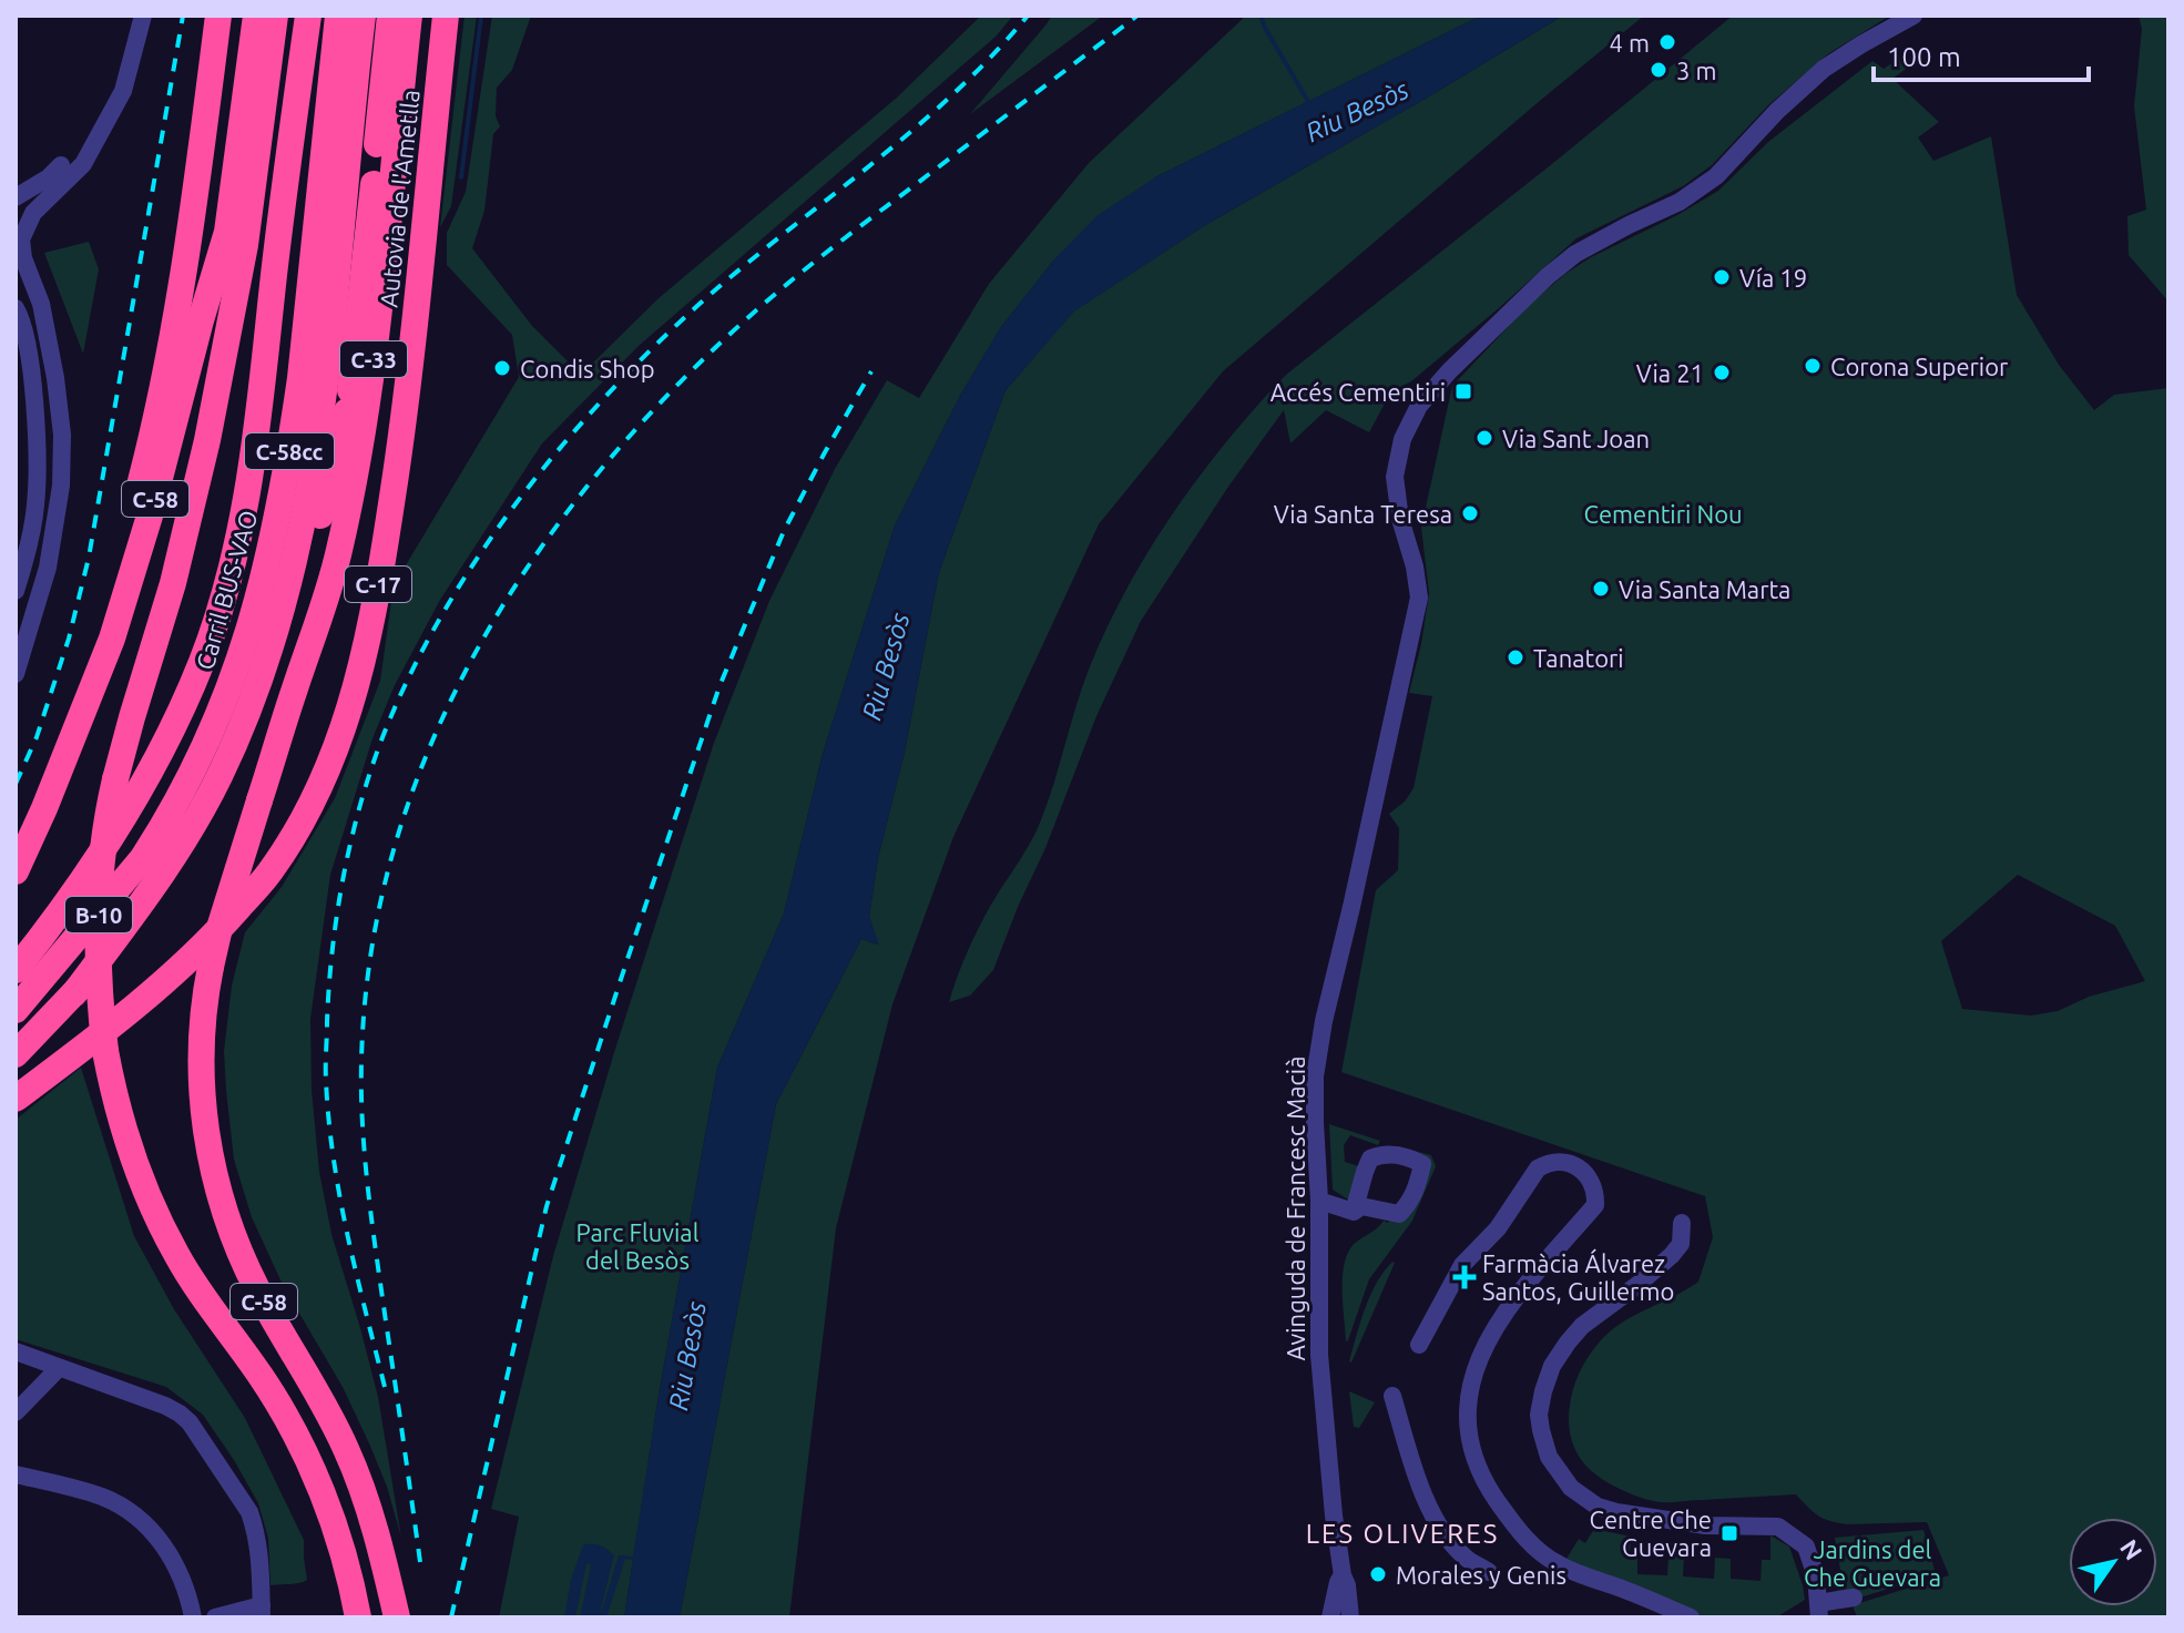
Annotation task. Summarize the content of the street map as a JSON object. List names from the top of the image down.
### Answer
{
  "streets": {
    "highway": [
      "Autovia de l'Ametlla",
      "C-33",
      "C-58cc",
      "C-58",
      "C-17",
      "Carril BUS-VAO",
      "B-10"
    ],
    "street": ["Avinguda de Francesc Macià"]
  },
  "crossings": [
    ["C-33", "C-58"]
  ],
  "districts": ["LES OLIVERES"],
  "water": ["Riu Besòs"],
  "parks": ["Cementiri Nou", "Parc Fluvial del Besòs", "Jardins del Che Guevara"],
  "places": {
    "other": [
      "4 m",
      "3 m",
      "Vía 19",
      "Corona Superior",
      "Condis Shop",
      "Via 21",
      "Via Sant Joan",
      "Via Santa Teresa",
      "Via Santa Marta",
      "Tanatori",
      "Morales y Genis"
    ],
    "transit": ["Accés Cementiri", "Centre Che Guevara"],
    "health": ["Farmàcia Álvarez Santos, Guillermo"]
  },
  "scale_bar": "100 m",
  "north": "top right"
}
